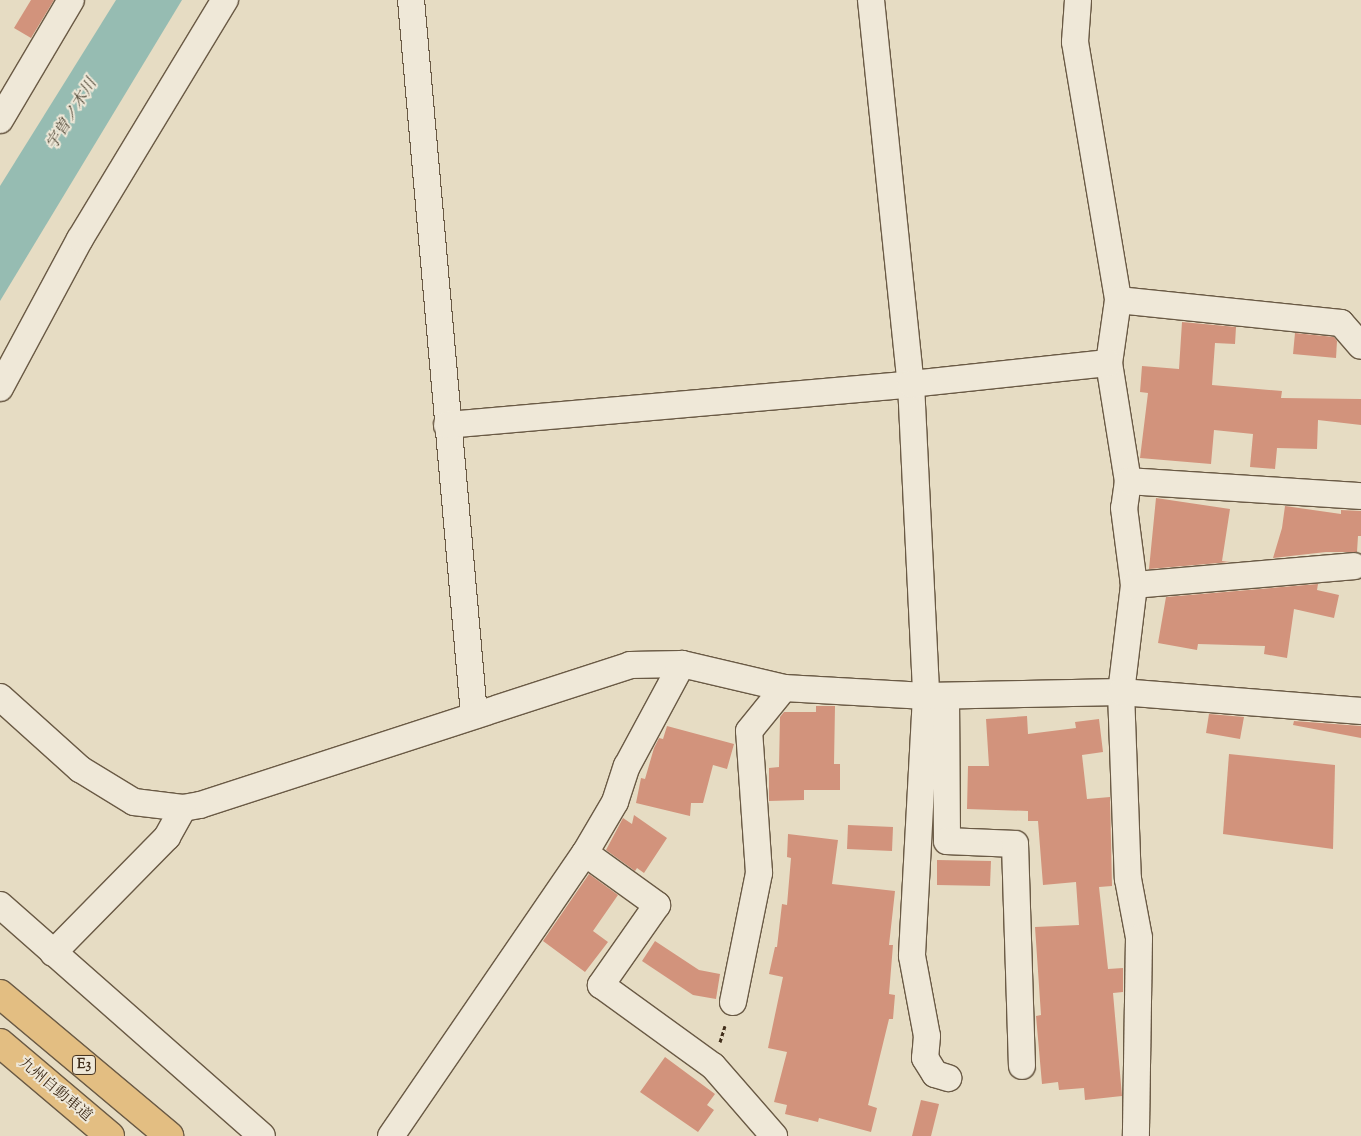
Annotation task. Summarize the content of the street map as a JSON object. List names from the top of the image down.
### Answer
{
  "streets": {
    "highway": ["E3", "九州自動車道"]
  },
  "water": ["宇曽ノ木川"]
}
